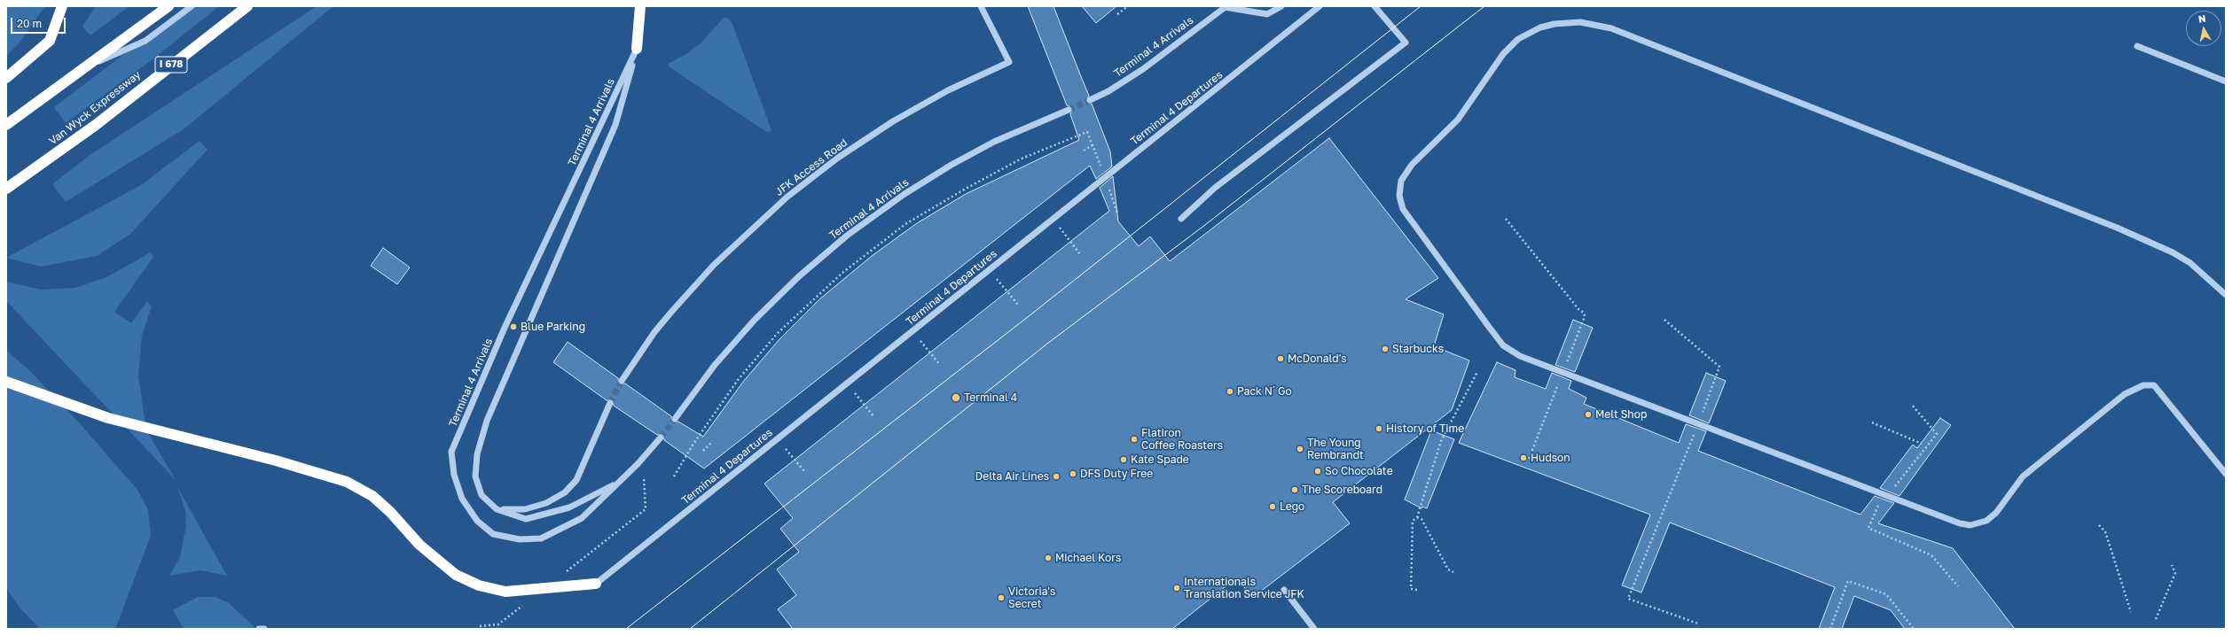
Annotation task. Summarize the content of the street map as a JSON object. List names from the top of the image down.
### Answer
{
  "streets": {
    "highway": ["I 678", "Van Wyck Expressway"],
    "street": ["Terminal 4 Arrivals", "Terminal 4 Departures", "JFK Access Road"]
  },
  "places": [
    "Blue Parking",
    "Starbucks",
    "McDonald's",
    "Pack N´ Go",
    "Terminal 4",
    "Melt Shop",
    "History of Time",
    "Flatiron Coffee Roasters",
    "The Young Rembrandt",
    "Hudson",
    "Kate Spade",
    "So Chocolate",
    "DFS Duty Free",
    "Delta Air Lines",
    "The Scoreboard",
    "Lego",
    "Michael Kors",
    "Internationals Translation Service JFK",
    "Victoria's Secret"
  ],
  "scale_bar": "20 m",
  "north": "top"
}
